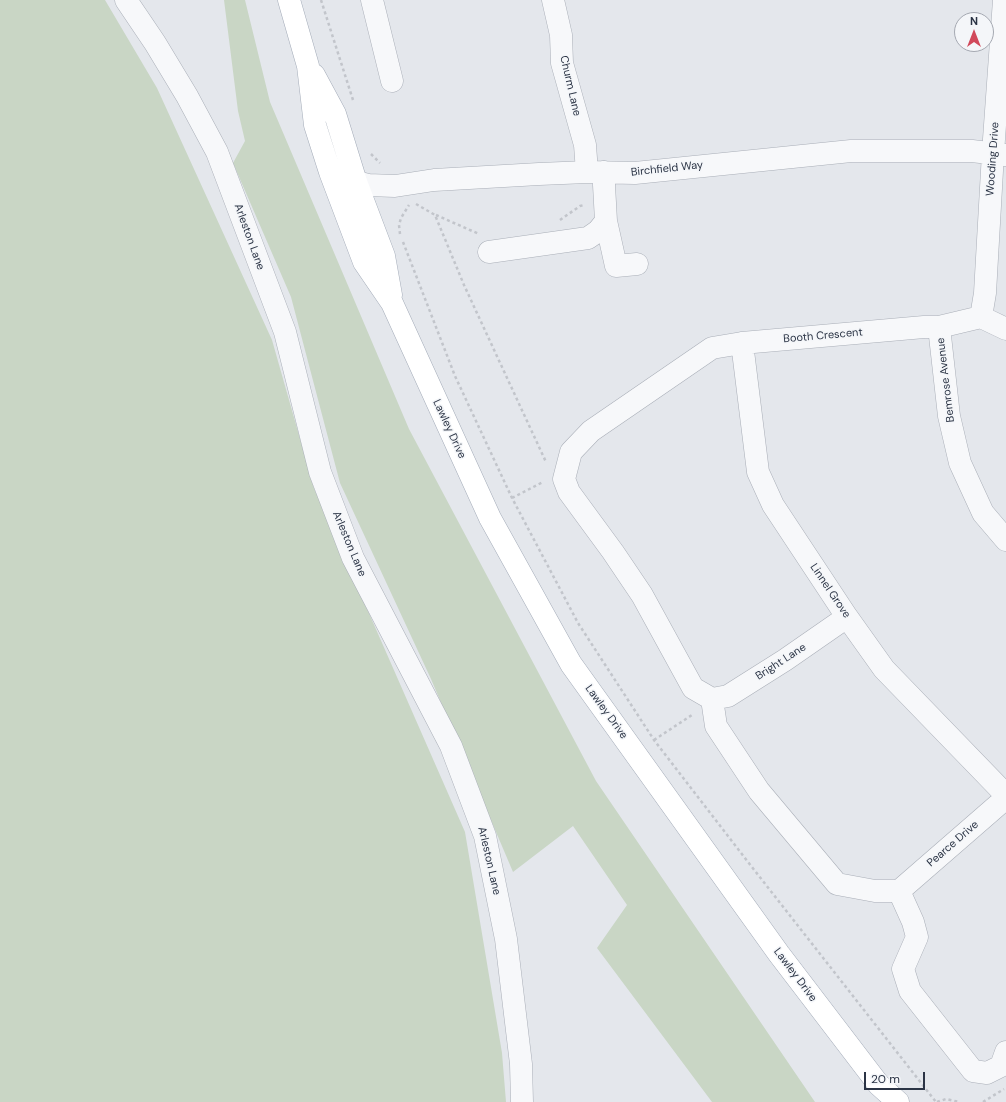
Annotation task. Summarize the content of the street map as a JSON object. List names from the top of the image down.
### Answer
{
  "streets": {
    "main road": ["Lawley Drive"],
    "street": [
      "Churm Lane",
      "Wooding Drive",
      "Birchfield Way",
      "Arleston Lane",
      "Booth Crescent",
      "Bemrose Avenue",
      "Linnel Grove",
      "Bright Lane",
      "Pearce Drive"
    ]
  },
  "crossings": [
    ["Churm Lane", "Birchfield Way"],
    ["Wooding Drive", "Birchfield Way"],
    ["Wooding Drive", "Booth Crescent"],
    ["Birchfield Way", "Lawley Drive"],
    ["Booth Crescent", "Bemrose Avenue"],
    ["Booth Crescent", "Linnel Grove"],
    ["Linnel Grove", "Bright Lane"]
  ],
  "scale_bar": "20 m",
  "north": "top"
}
